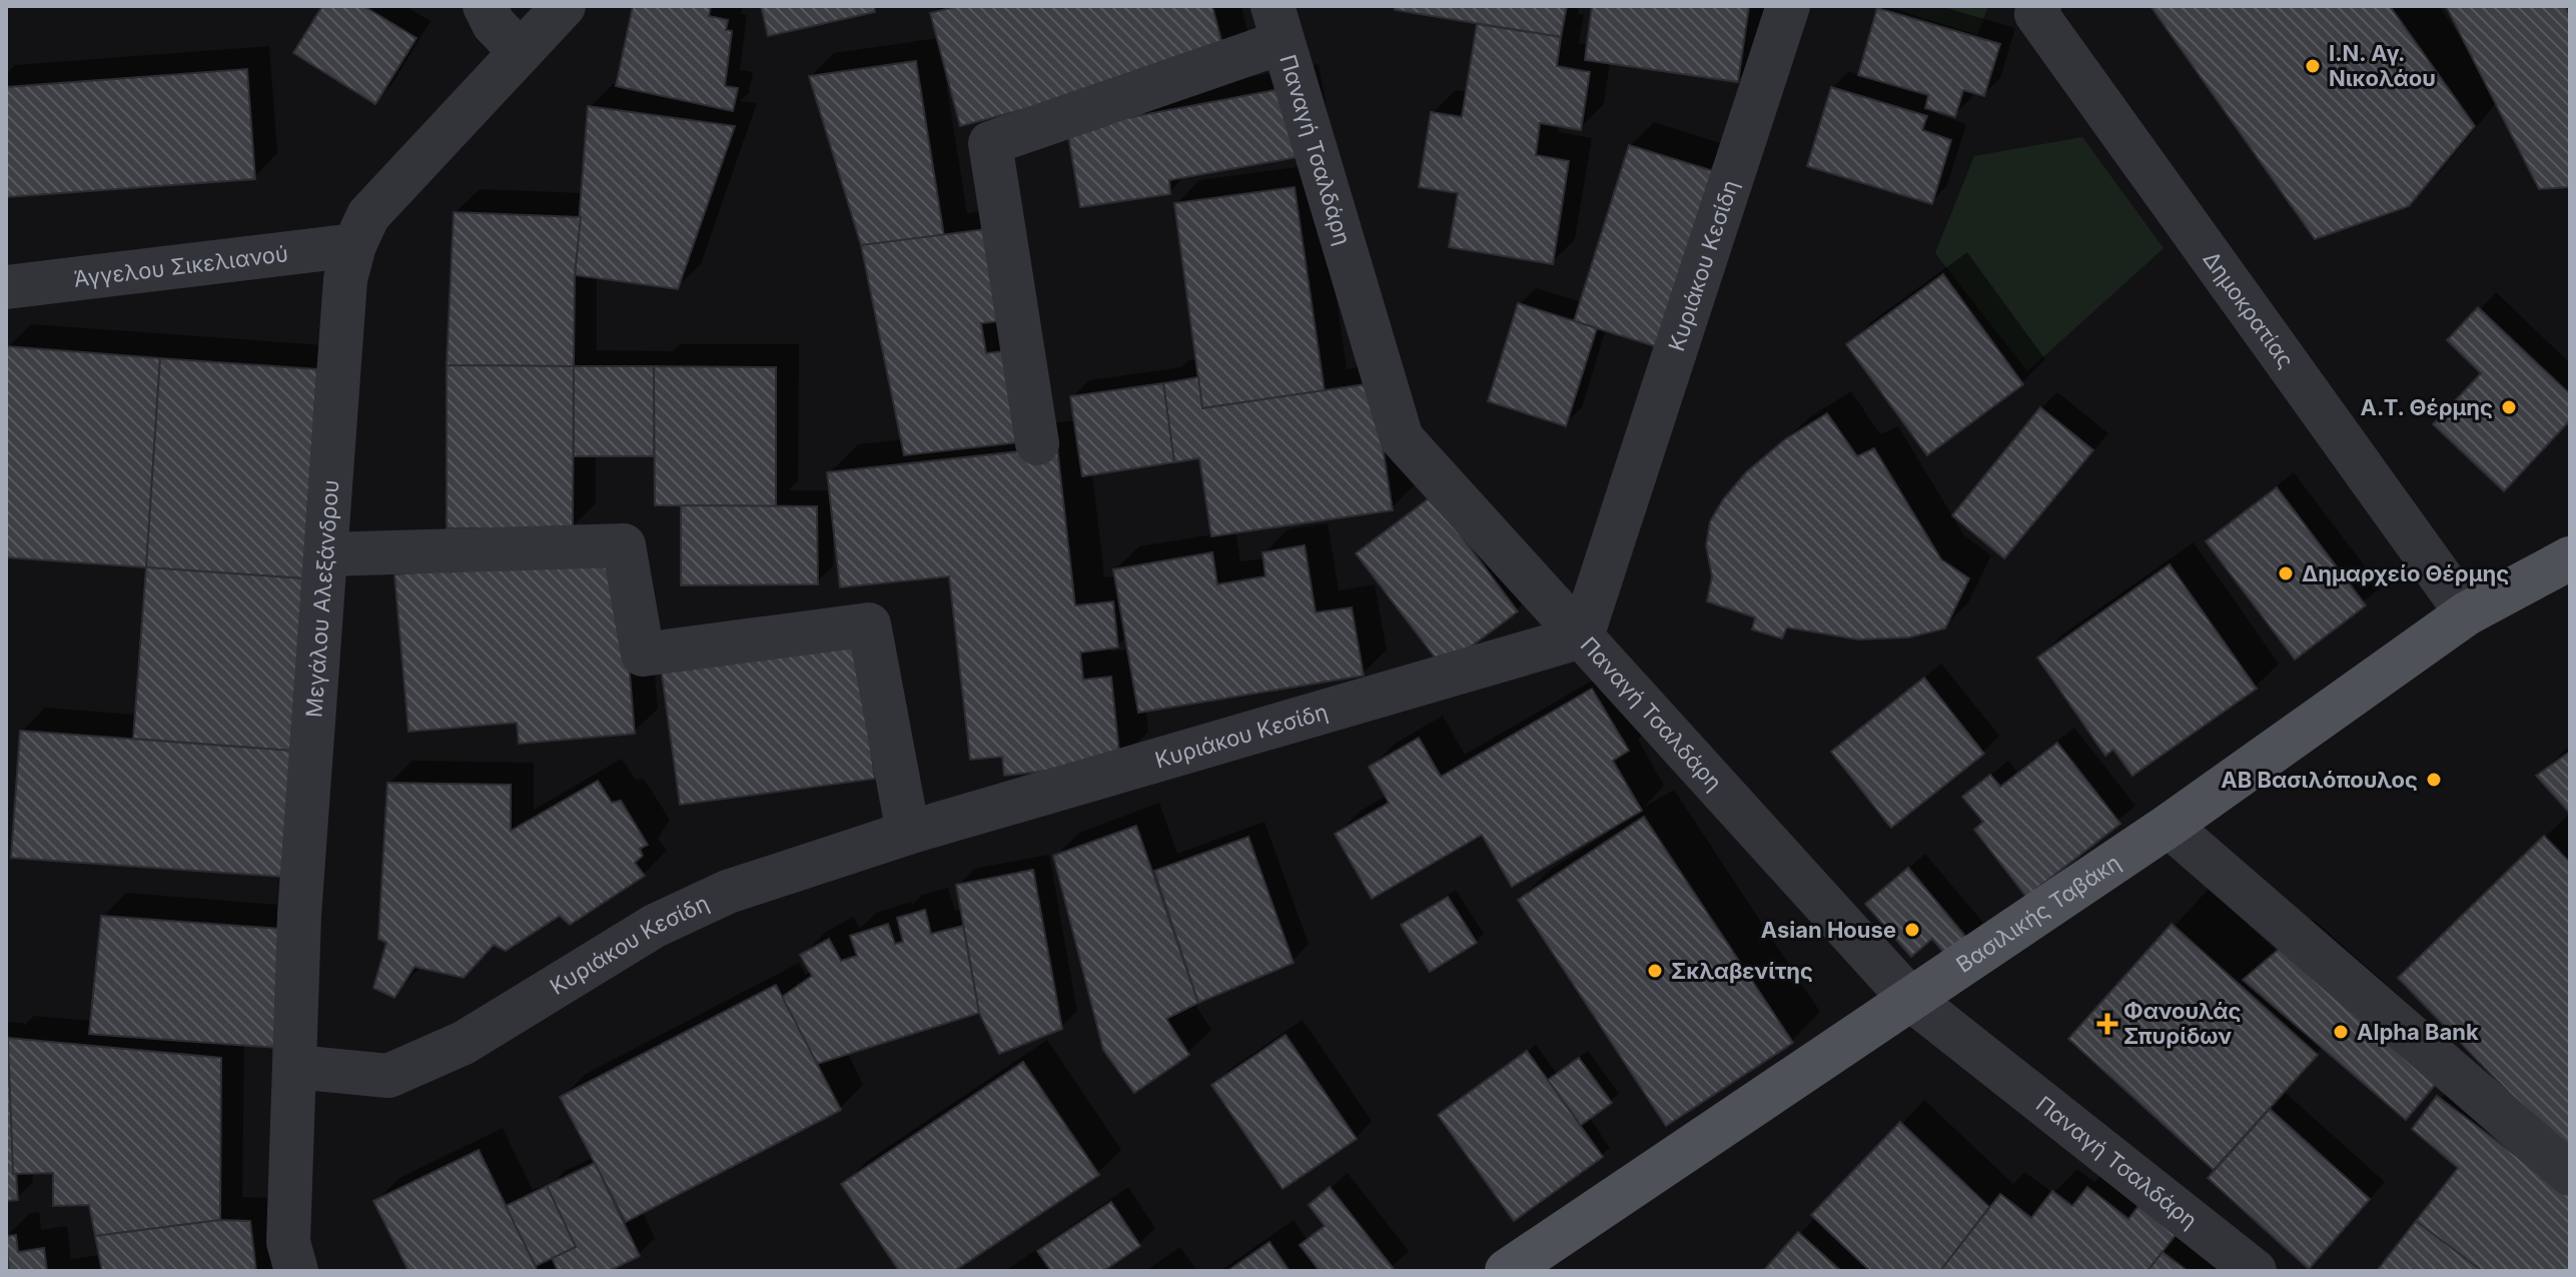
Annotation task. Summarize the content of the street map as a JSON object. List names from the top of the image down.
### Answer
{
  "streets": {
    "main road": ["Βασιλικής Ταβάκη"],
    "street": [
      "Παναγή Τσαλδάρη",
      "Κυριάκου Κεσίδη",
      "Άγγελου Σικελιανού",
      "Δημοκρατίας",
      "Μεγάλου Αλεξάνδρου"
    ]
  },
  "crossings": [
    ["Παναγή Τσαλδάρη", "Κυριάκου Κεσίδη"],
    ["Παναγή Τσαλδάρη", "Βασιλικής Ταβάκη"],
    ["Κυριάκου Κεσίδη", "Μεγάλου Αλεξάνδρου"],
    ["Άγγελου Σικελιανού", "Μεγάλου Αλεξάνδρου"],
    ["Δημοκρατίας", "Βασιλικής Ταβάκη"]
  ],
  "places": {
    "other": [
      "Ι.Ν. Αγ. Νικολάου",
      "Α.Τ. Θέρμης",
      "Δημαρχείο Θέρμης",
      "ΑΒ Βασιλόπουλος",
      "Asian House",
      "Σκλαβενίτης",
      "Alpha Bank"
    ],
    "health": ["Φανουλάς Σπυρίδων"]
  }
}
